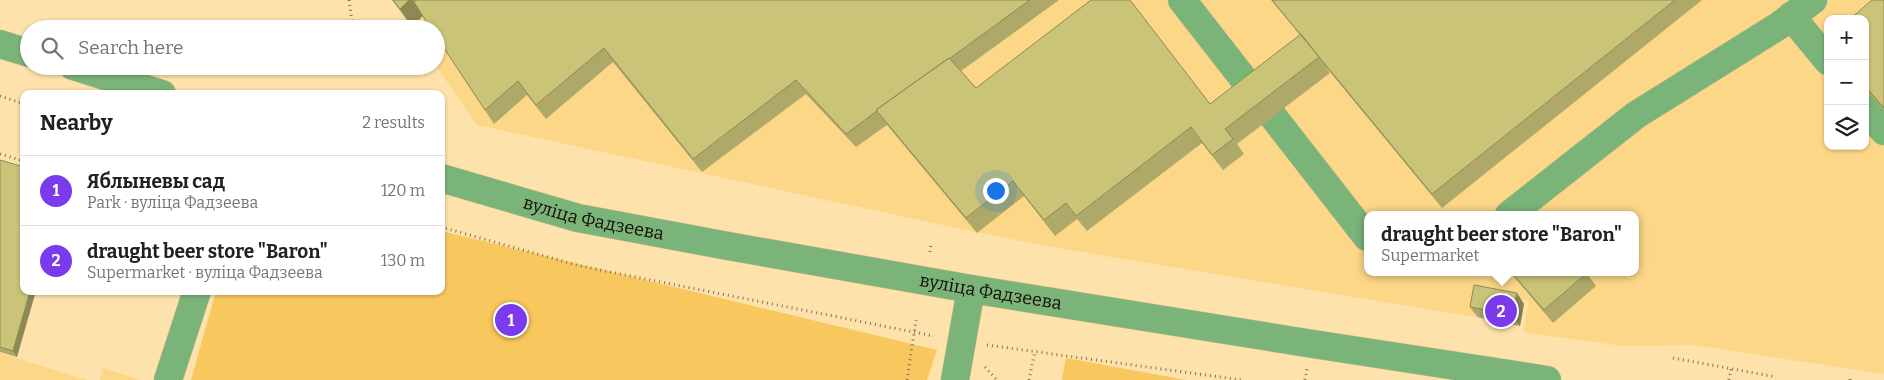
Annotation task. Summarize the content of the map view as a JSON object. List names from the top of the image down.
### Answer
{
  "streets": {
    "street": ["вуліца Фадзеева"]
  },
  "page": {
    "map_buttons": ["+", "−"],
    "search": "Search here",
    "heading": ["Nearby", "2 results"],
    "list": [
      {
        "mark": "1",
        "name": "Яблыневы сад",
        "note": "Park · вуліца Фадзеева",
        "value": "120 m"
      },
      {
        "mark": "2",
        "name": "draught beer store \"Baron\"",
        "note": "Supermarket · вуліца Фадзеева",
        "value": "130 m"
      }
    ],
    "popup": ["draught beer store \"Baron\"", "Supermarket"],
    "pins": ["2", "1"]
  }
}
